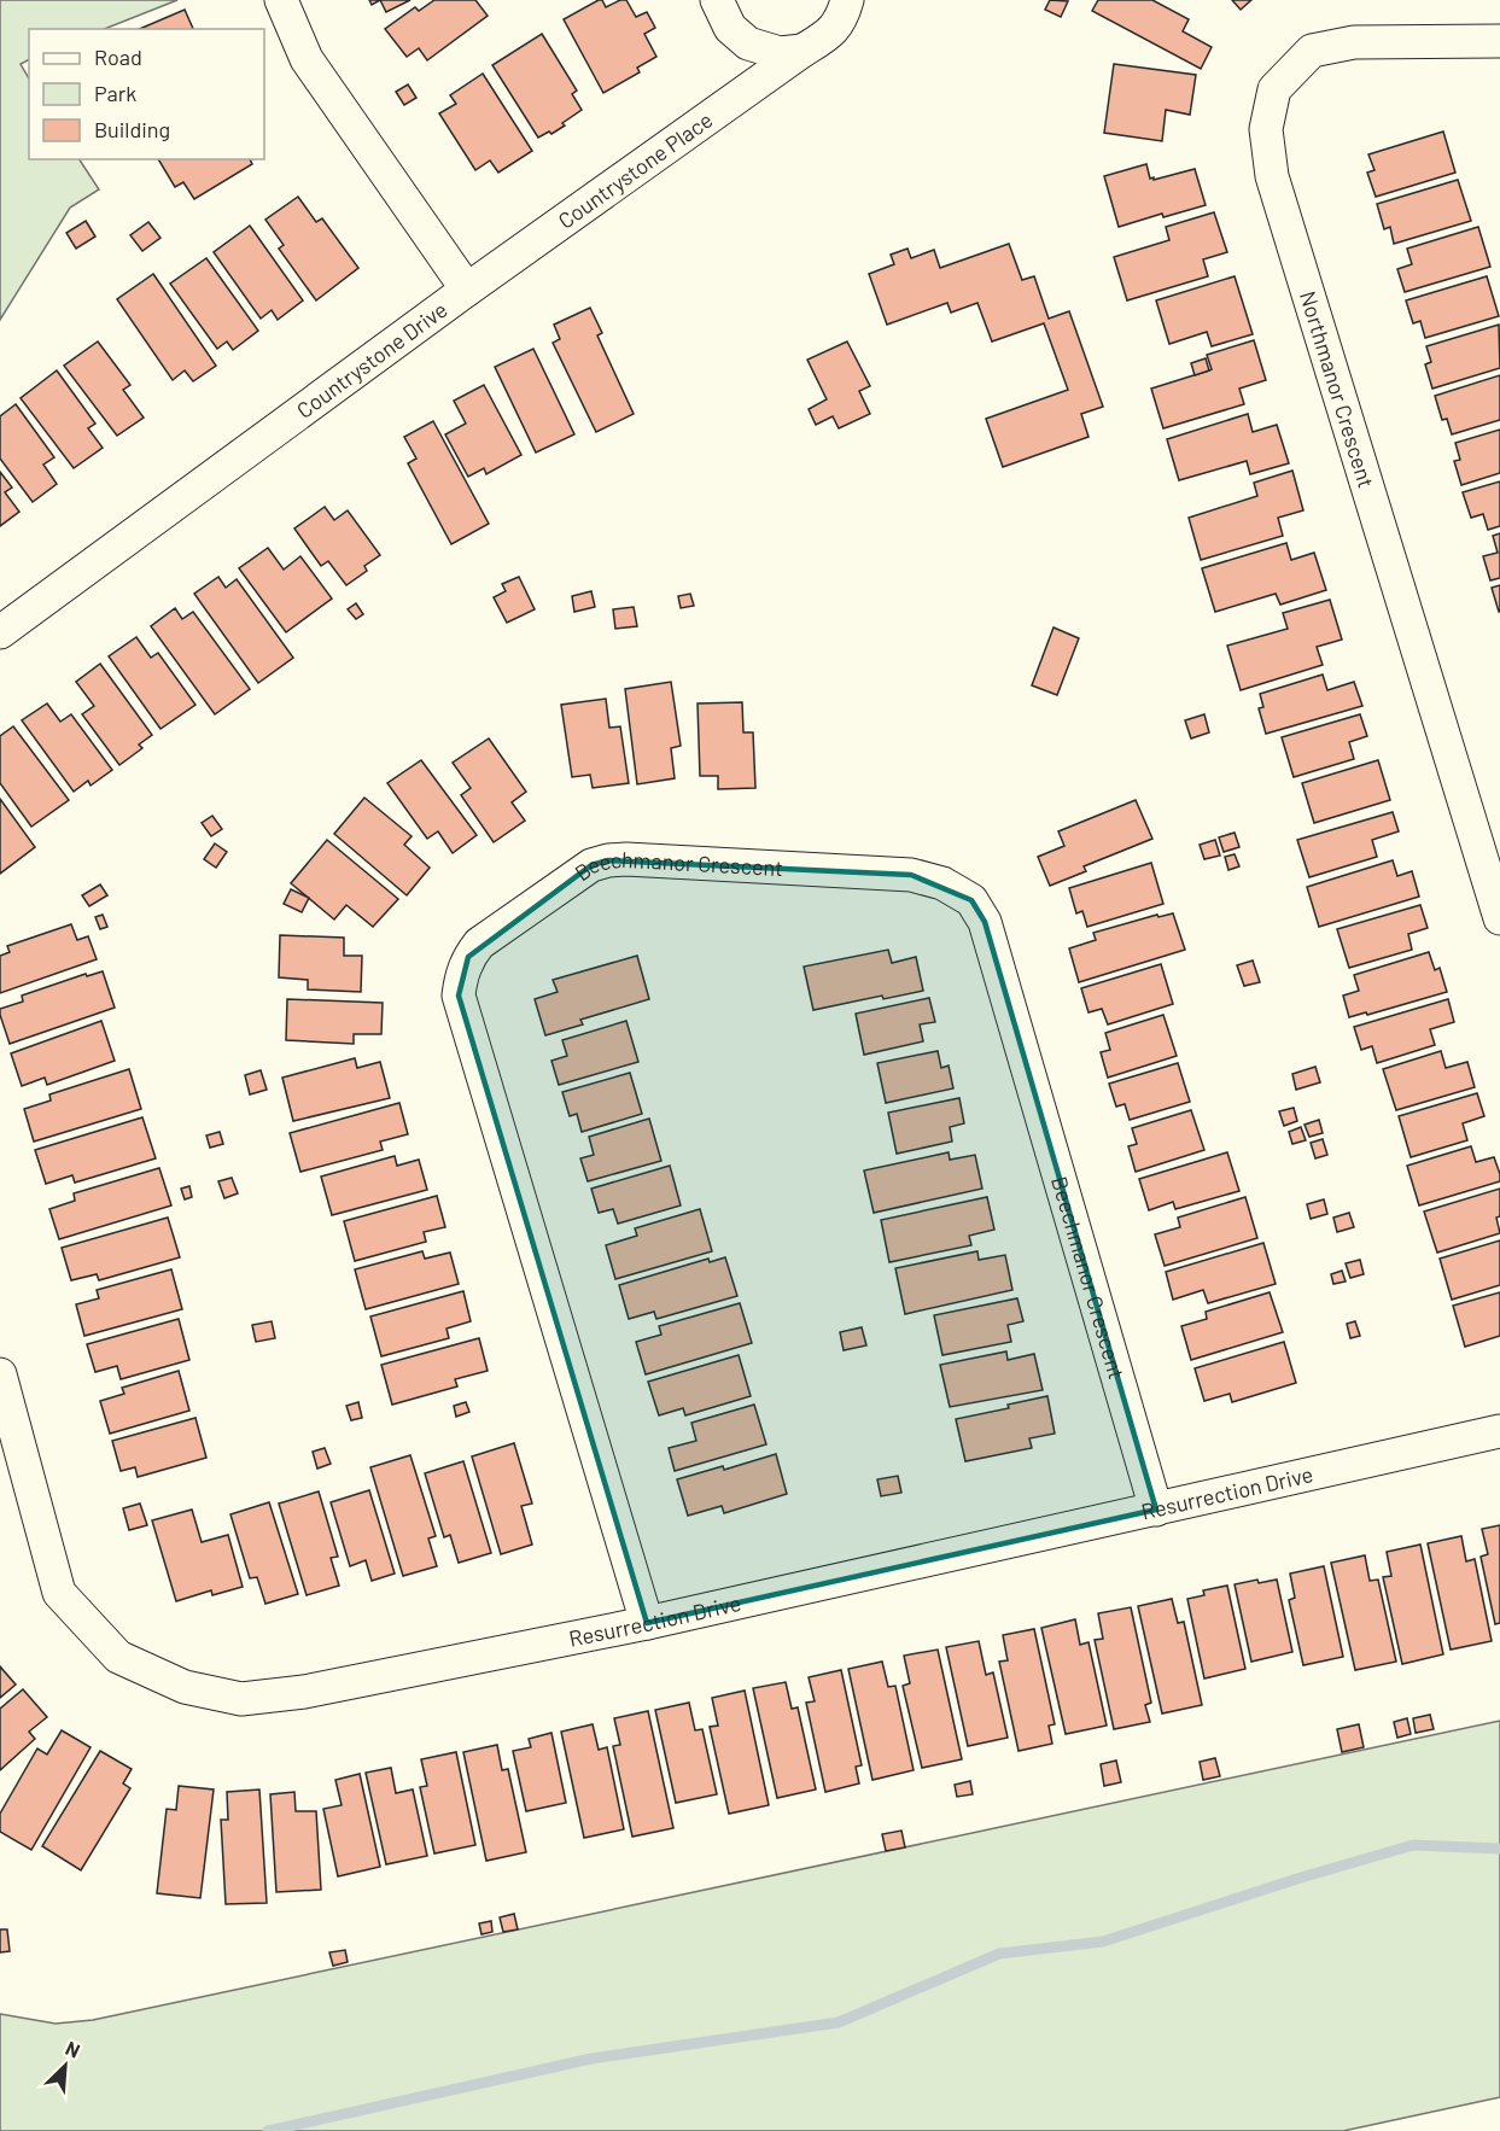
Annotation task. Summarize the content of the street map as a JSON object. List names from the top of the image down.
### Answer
{
  "streets": {
    "street": [
      "Countrystone Place",
      "Countrystone Drive",
      "Northmanor Crescent",
      "Beechmanor Crescent",
      "Resurrection Drive"
    ]
  },
  "crossings": [
    ["Countrystone Place", "Countrystone Drive"],
    ["Beechmanor Crescent", "Resurrection Drive"]
  ],
  "legend": ["Road", "Park", "Building"],
  "north": "top right"
}
